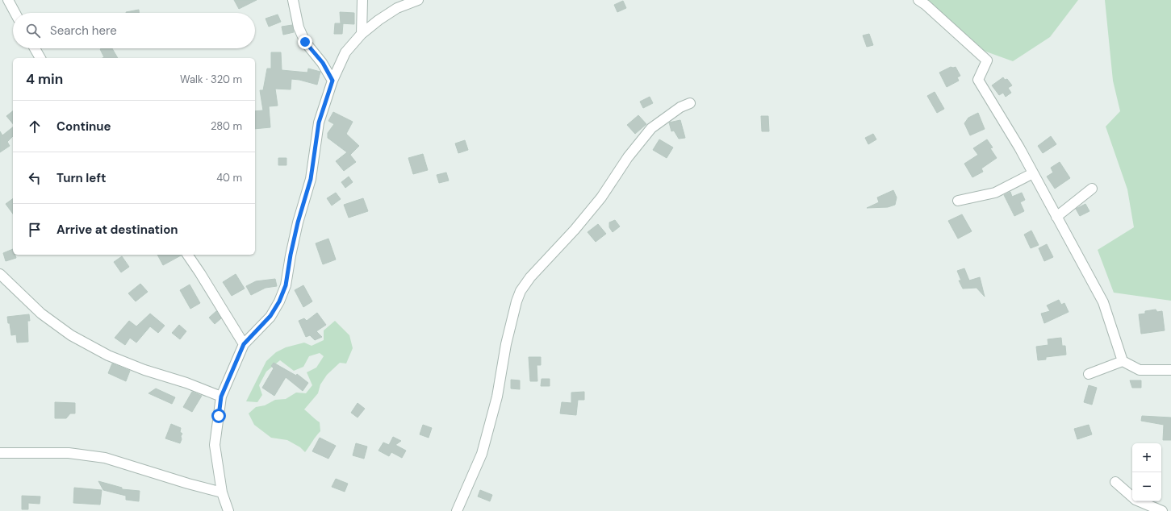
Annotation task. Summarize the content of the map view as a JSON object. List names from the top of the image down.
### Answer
{
  "page": {
    "search": "Search here",
    "heading": ["4 min", "Walk · 320 m"],
    "list": [
      ["Continue", "280 m"],
      ["Turn left", "40 m"],
      "Arrive at destination"
    ],
    "map_buttons": ["+", "−"]
  }
}
